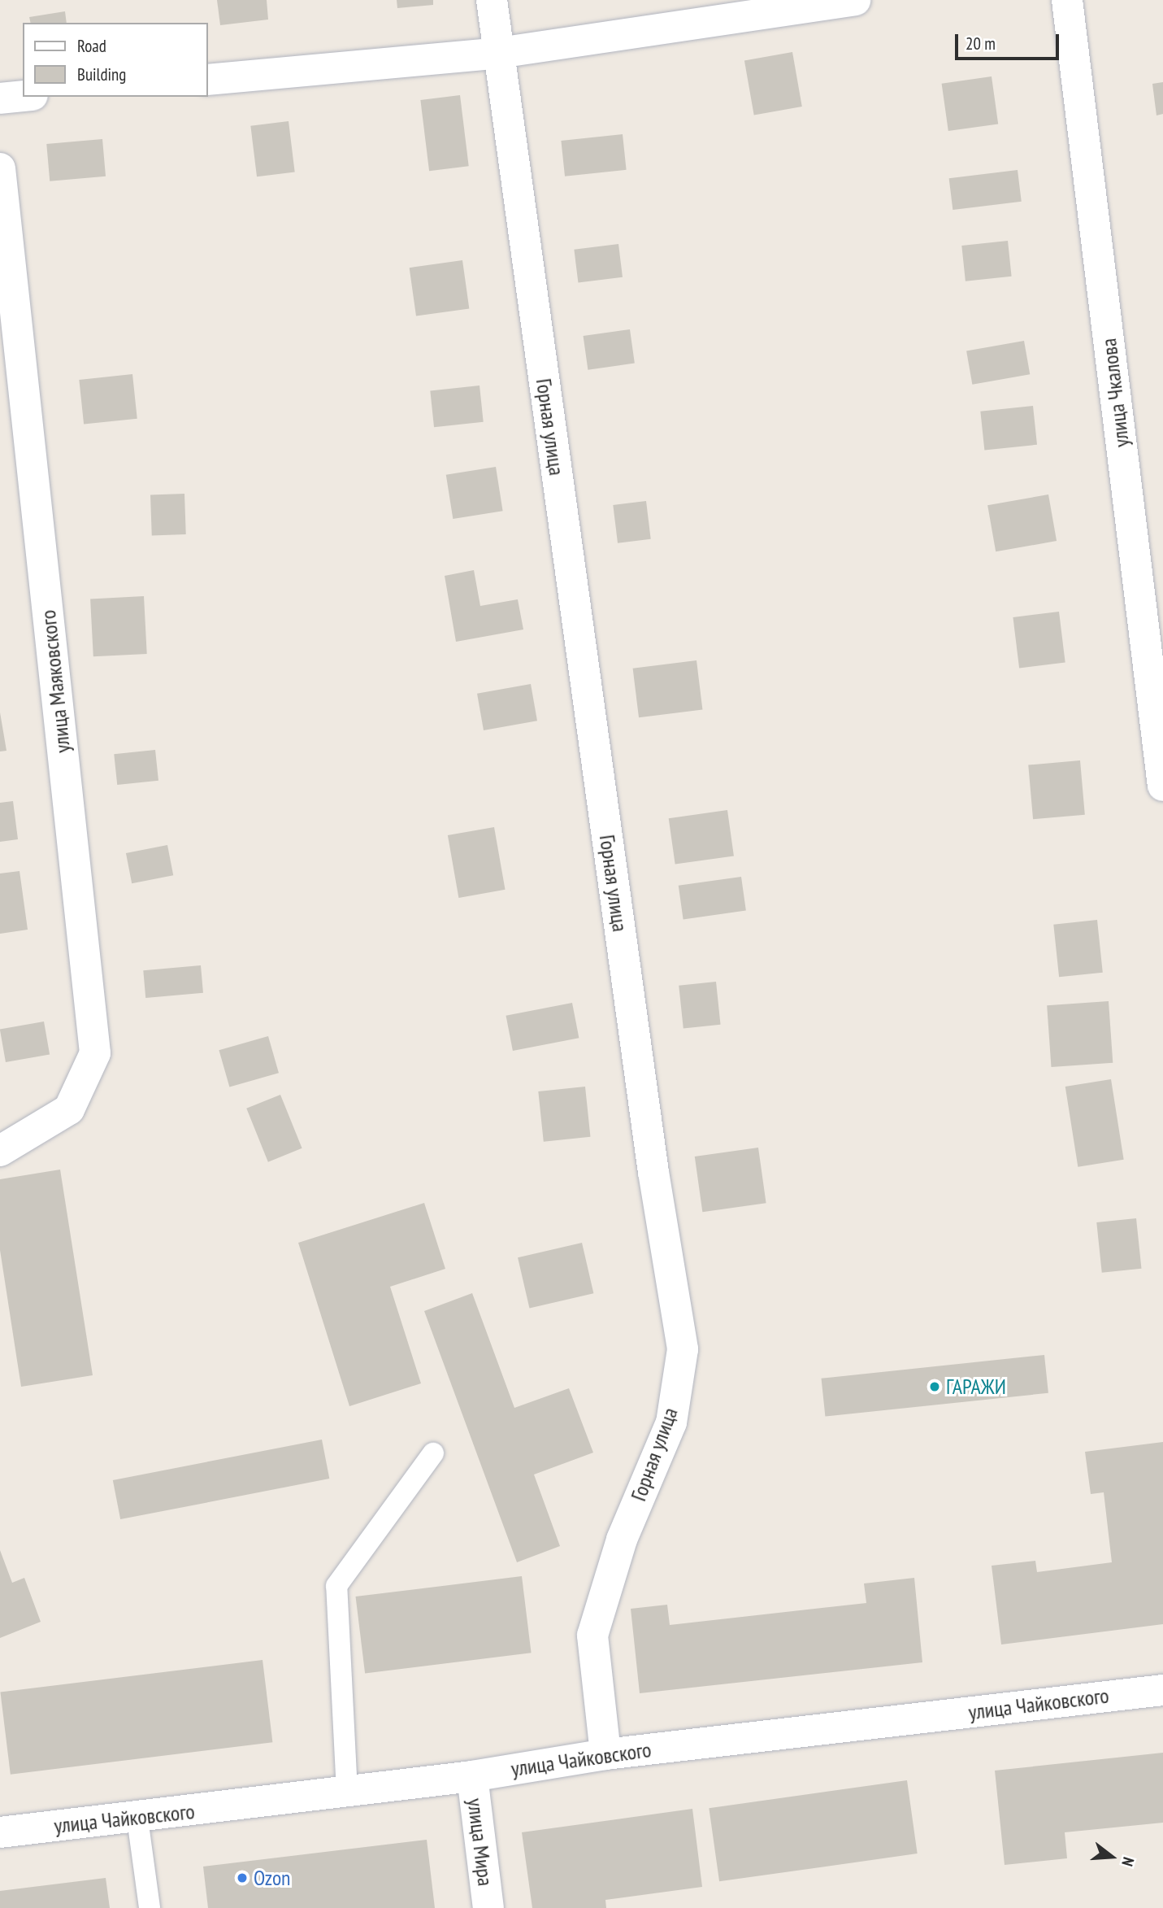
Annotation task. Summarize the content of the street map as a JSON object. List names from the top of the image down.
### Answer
{
  "streets": {
    "street": [
      "улица Чкалова",
      "Горная улица",
      "улица Маяковского",
      "улица Чайковского",
      "улица Мира"
    ]
  },
  "crossings": [
    ["Горная улица", "улица Чайковского"],
    ["улица Чайковского", "улица Мира"]
  ],
  "places": ["ГАРАЖИ", "Ozon"],
  "legend": ["Road", "Building"],
  "scale_bar": "20 m",
  "north": "right"
}
